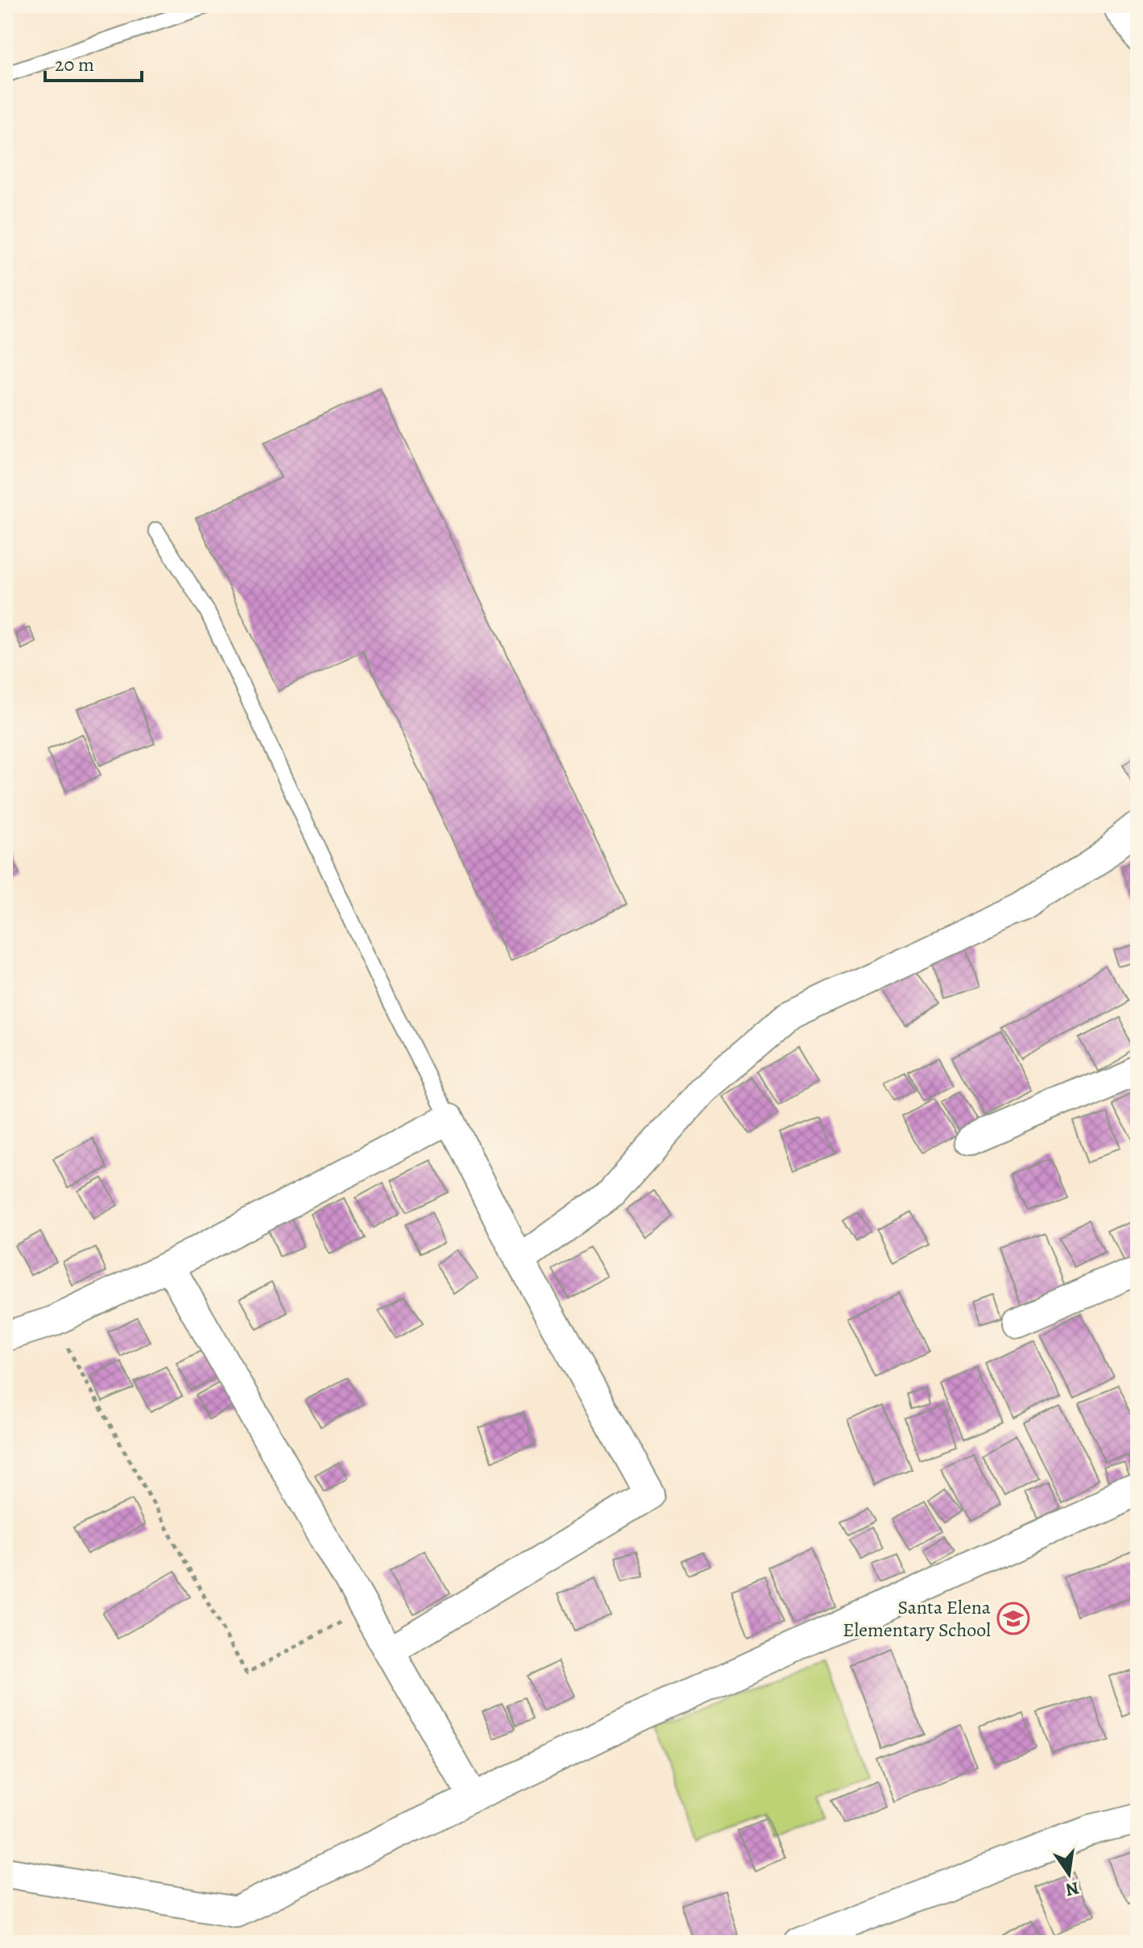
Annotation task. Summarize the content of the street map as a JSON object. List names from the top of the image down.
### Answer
{
  "places": {
    "school or university": ["Santa Elena Elementary School"]
  },
  "scale_bar": "20 m",
  "north": "bottom"
}
